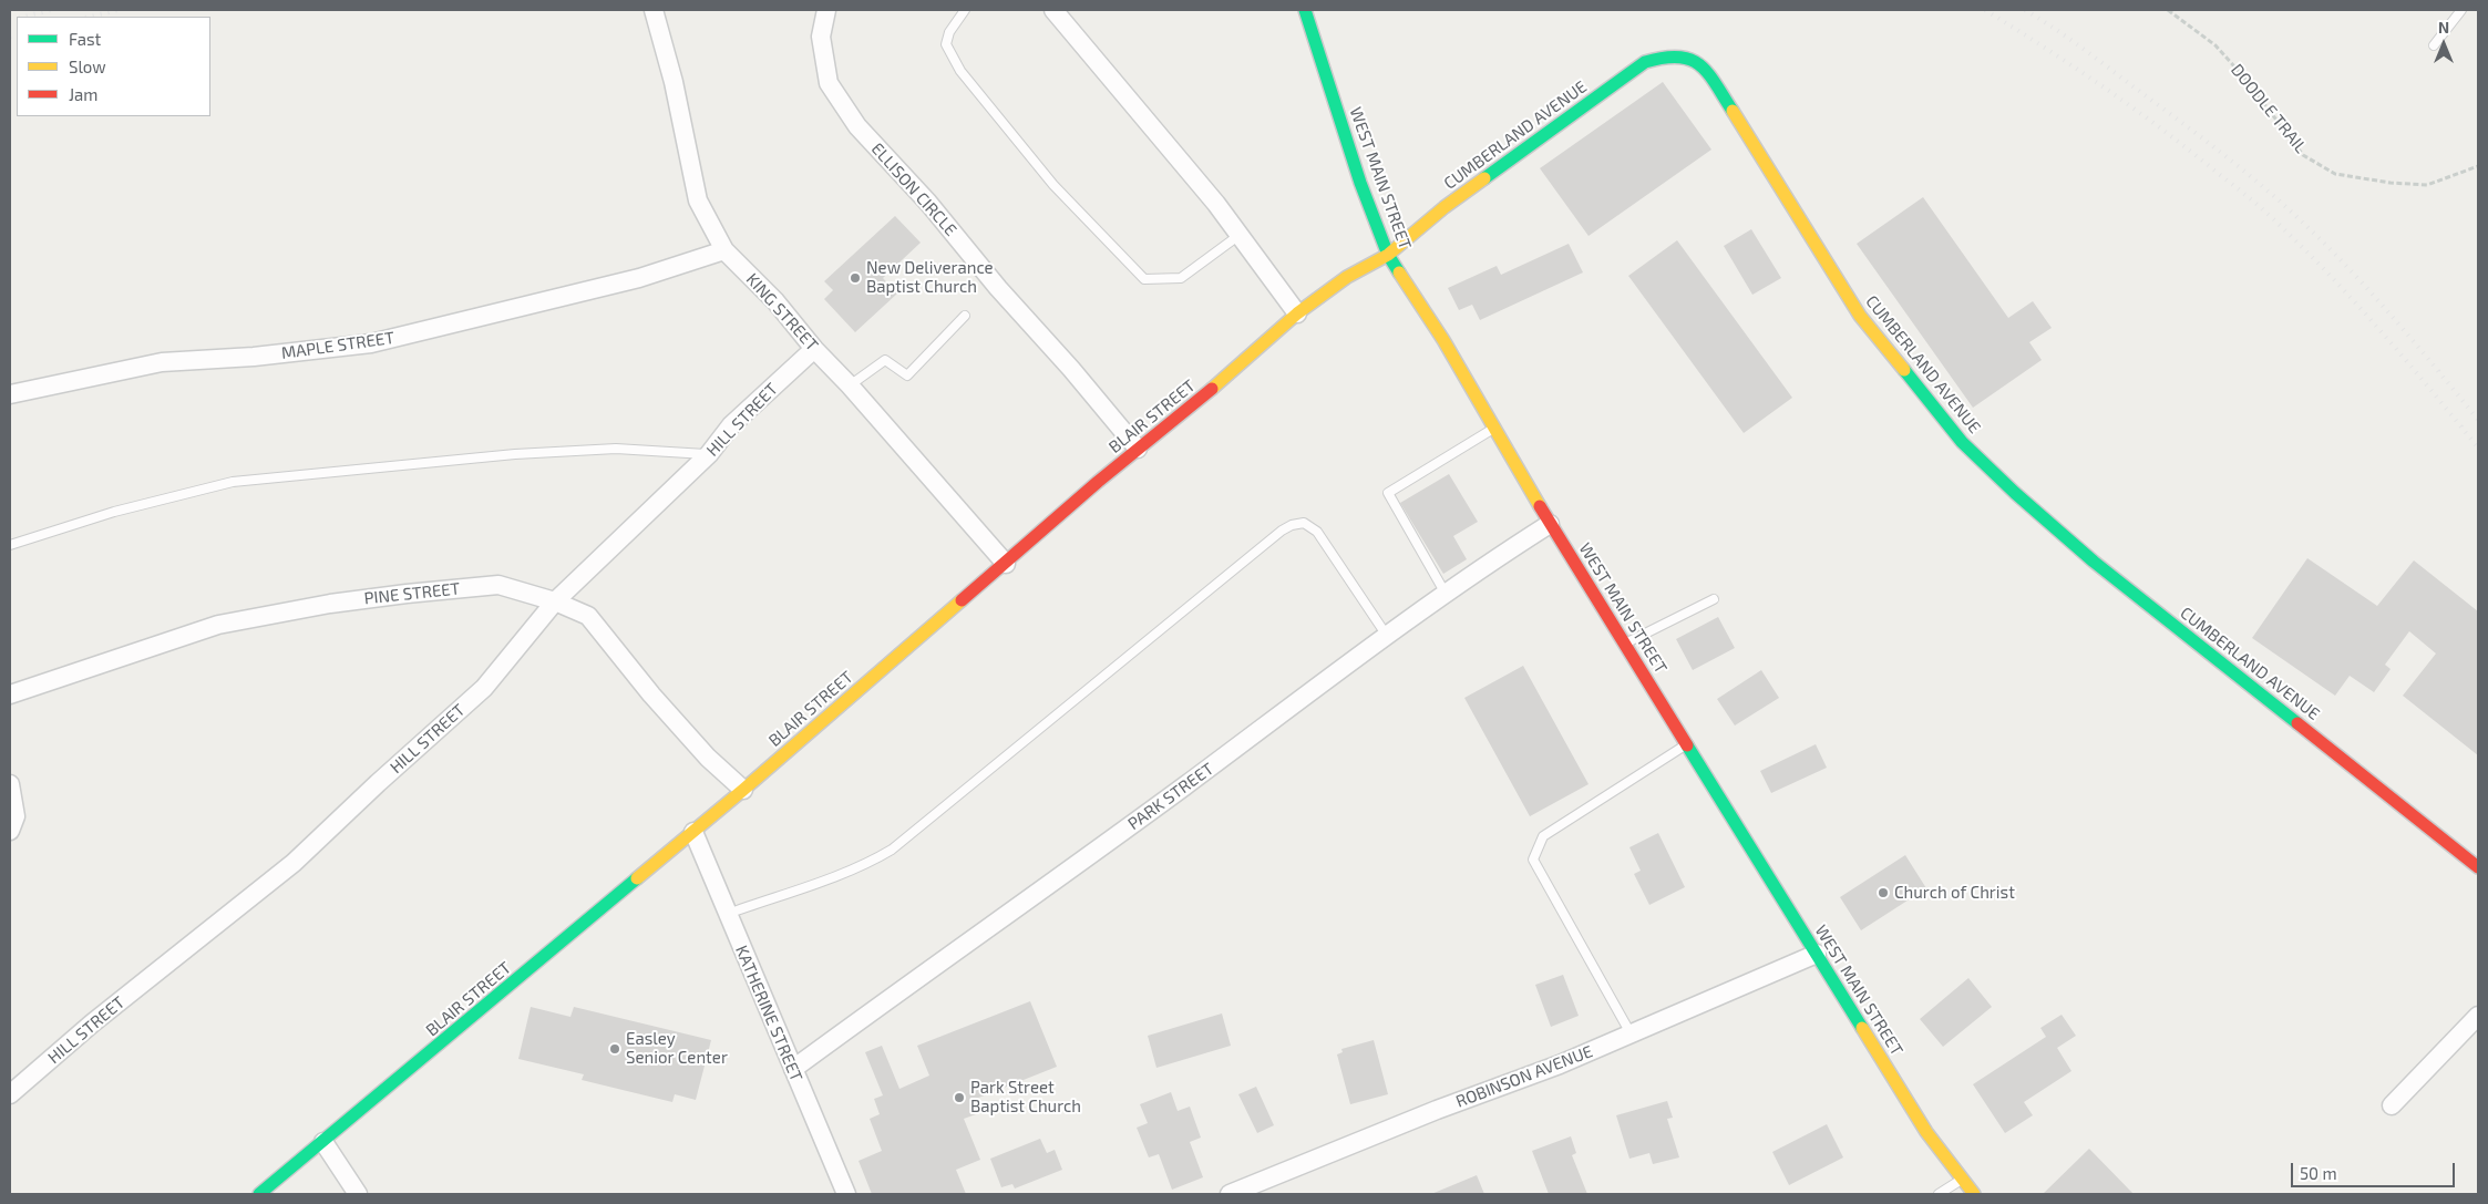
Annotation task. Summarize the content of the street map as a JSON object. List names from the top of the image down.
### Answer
{
  "streets": {
    "street": [
      "CUMBERLAND AVENUE",
      "WEST MAIN STREET",
      "ELLISON CIRCLE",
      "KING STREET",
      "MAPLE STREET",
      "BLAIR STREET",
      "HILL STREET",
      "PINE STREET",
      "PARK STREET",
      "KATHERINE STREET",
      "ROBINSON AVENUE"
    ],
    "path": ["DOODLE TRAIL"]
  },
  "crossings": [
    ["CUMBERLAND AVENUE", "WEST MAIN STREET"],
    ["CUMBERLAND AVENUE", "BLAIR STREET"],
    ["WEST MAIN STREET", "BLAIR STREET"],
    ["WEST MAIN STREET", "PARK STREET"],
    ["WEST MAIN STREET", "ROBINSON AVENUE"],
    ["ELLISON CIRCLE", "BLAIR STREET"],
    ["KING STREET", "MAPLE STREET"],
    ["KING STREET", "BLAIR STREET"],
    ["KING STREET", "HILL STREET"],
    ["BLAIR STREET", "PINE STREET"],
    ["BLAIR STREET", "KATHERINE STREET"],
    ["HILL STREET", "PINE STREET"],
    ["PARK STREET", "KATHERINE STREET"]
  ],
  "places": [
    "New Deliverance Baptist Church",
    "Church of Christ",
    "Easley Senior Center",
    "Park Street Baptist Church"
  ],
  "legend": ["Fast", "Slow", "Jam"],
  "scale_bar": "50 m",
  "north": "top"
}
